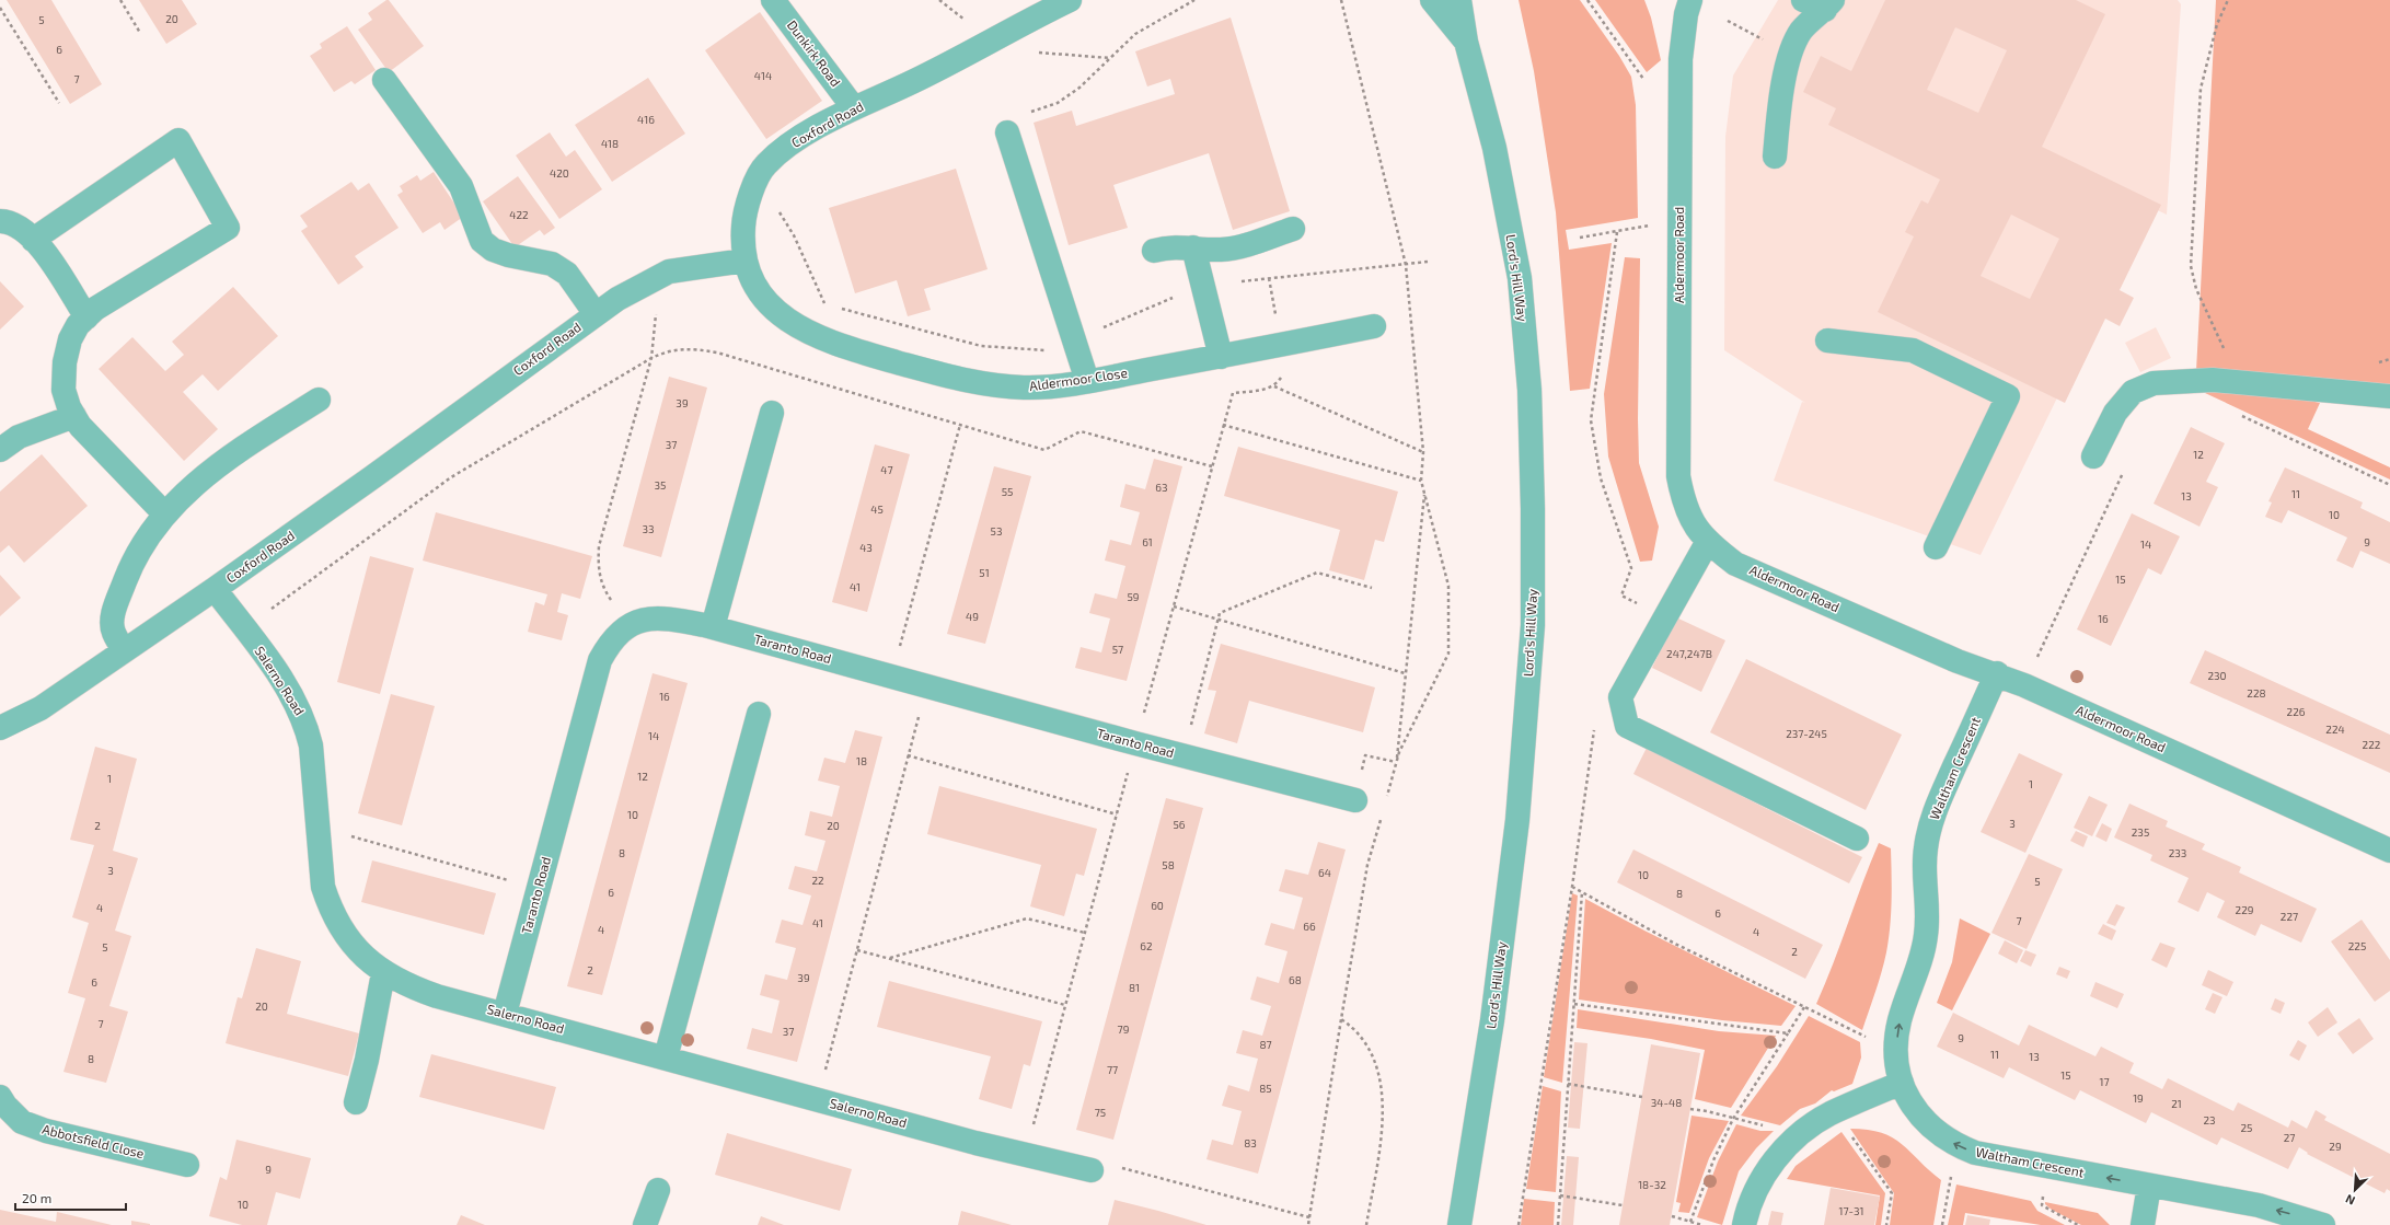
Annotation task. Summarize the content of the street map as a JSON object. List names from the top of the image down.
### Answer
{
  "streets": {
    "street": [
      "Dunkirk Road",
      "Coxford Road",
      "Aldermoor Road",
      "Lord's Hill Way",
      "Aldermoor Close",
      "Taranto Road",
      "Salerno Road",
      "Waltham Crescent",
      "Abbotsfield Close"
    ]
  },
  "crossings": [
    ["Dunkirk Road", "Coxford Road"],
    ["Coxford Road", "Aldermoor Close"],
    ["Coxford Road", "Salerno Road"],
    ["Aldermoor Road", "Waltham Crescent"],
    ["Taranto Road", "Salerno Road"]
  ],
  "house_numbers": [
    "20",
    "5",
    "6",
    "414",
    "7",
    "416",
    "418",
    "420",
    "422",
    "39",
    "37",
    "12",
    "47",
    "35",
    "63",
    "55",
    "11",
    "13",
    "45",
    "10",
    "33",
    "53",
    "61",
    "9",
    "14",
    "43",
    "51",
    "15",
    "41",
    "59",
    "49",
    "16",
    "57",
    "247,247B",
    "230",
    "228",
    "16",
    "226",
    "224",
    "237-245",
    "14",
    "222",
    "18",
    "12",
    "1",
    "1",
    "10",
    "3",
    "56",
    "2",
    "20",
    "235",
    "8",
    "233",
    "58",
    "3",
    "64",
    "10",
    "22",
    "5",
    "6",
    "8",
    "60",
    "4",
    "229",
    "6",
    "227",
    "7",
    "41",
    "66",
    "4",
    "4",
    "62",
    "225",
    "5",
    "2",
    "2",
    "39",
    "68",
    "6",
    "81",
    "20",
    "7",
    "79",
    "37",
    "9",
    "87",
    "11",
    "13",
    "8",
    "77",
    "15",
    "17",
    "85",
    "19",
    "34-48",
    "21",
    "75",
    "23",
    "25",
    "27",
    "83",
    "29",
    "9",
    "18-32",
    "10",
    "17-31"
  ],
  "scale_bar": "20 m",
  "north": "bottom left"
}
